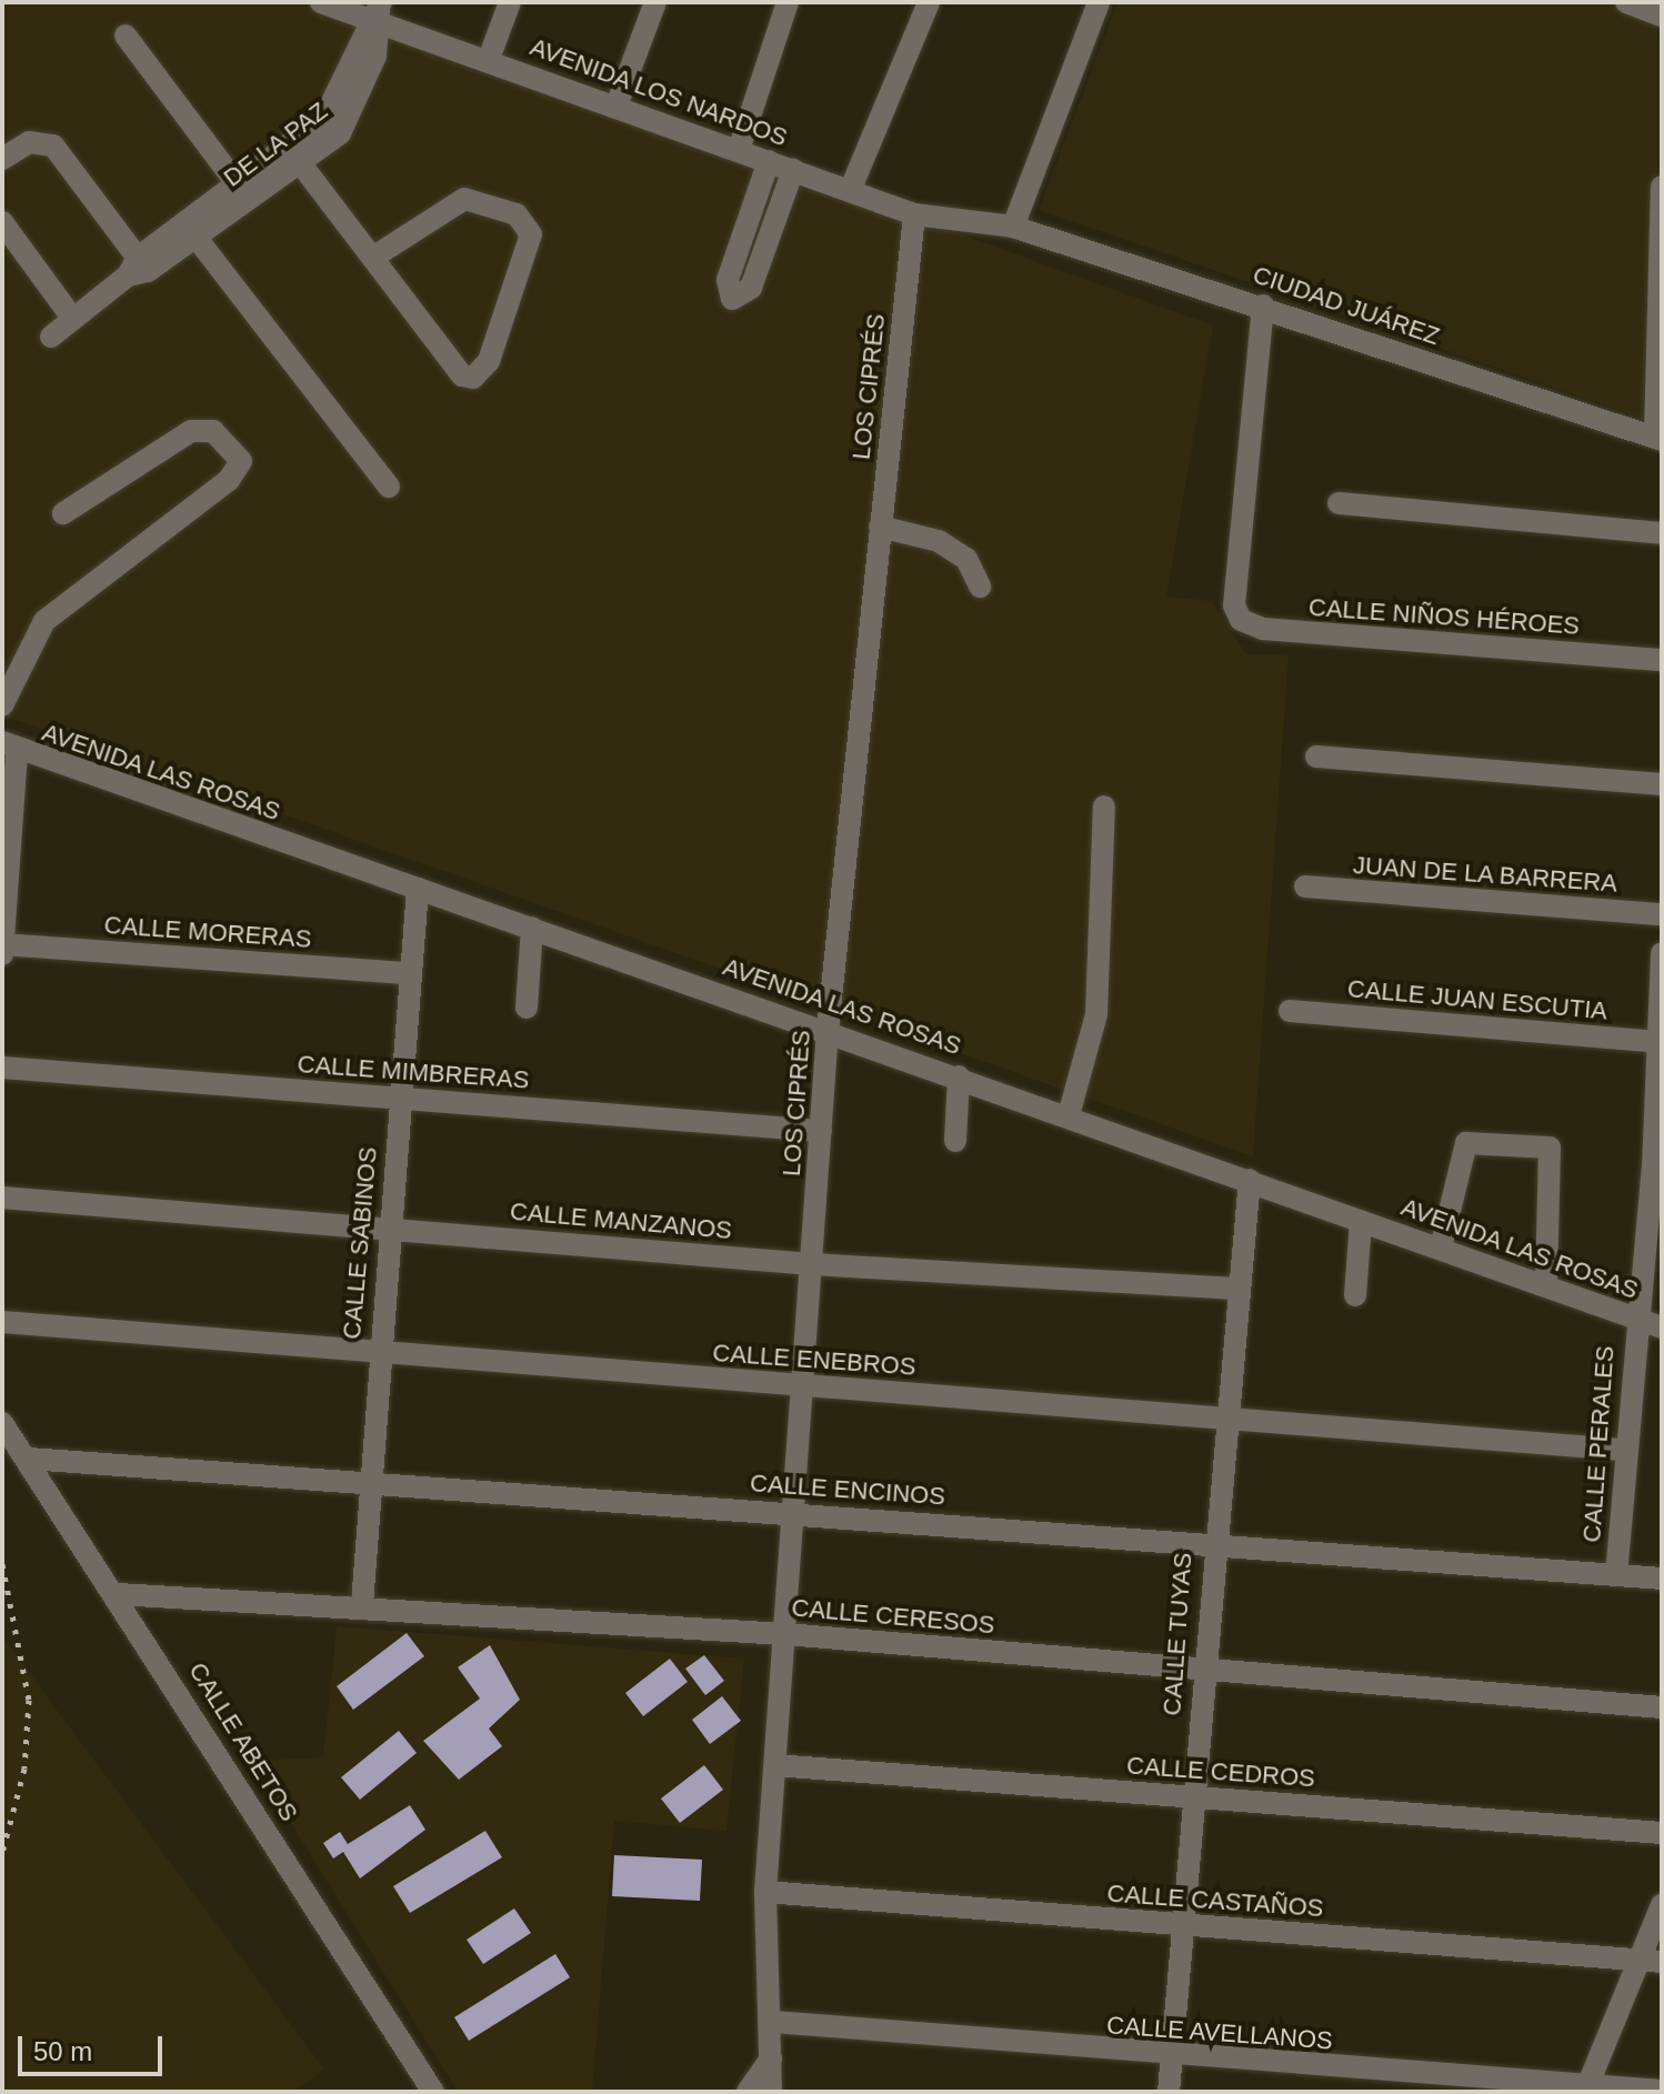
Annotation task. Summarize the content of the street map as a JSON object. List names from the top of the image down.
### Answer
{
  "streets": {
    "street": [
      "AVENIDA LOS NARDOS",
      "DE LA PAZ",
      "CIUDAD JUÁREZ",
      "LOS CIPRÉS",
      "CALLE NIÑOS HÉROES",
      "AVENIDA LAS ROSAS",
      "JUAN DE LA BARRERA",
      "CALLE MORERAS",
      "CALLE JUAN ESCUTIA",
      "CALLE MIMBRERAS",
      "CALLE MANZANOS",
      "CALLE SABINOS",
      "CALLE ENEBROS",
      "CALLE PERALES",
      "CALLE ENCINOS",
      "CALLE CERESOS",
      "CALLE TUYAS",
      "CALLE ABETOS",
      "CALLE CEDROS",
      "CALLE CASTAÑOS",
      "CALLE AVELLANOS"
    ]
  },
  "crossings": [
    ["AVENIDA LOS NARDOS", "DE LA PAZ"],
    ["AVENIDA LOS NARDOS", "CIUDAD JUÁREZ"],
    ["AVENIDA LOS NARDOS", "LOS CIPRÉS"],
    ["CIUDAD JUÁREZ", "LOS CIPRÉS"],
    ["CIUDAD JUÁREZ", "CALLE NIÑOS HÉROES"],
    ["LOS CIPRÉS", "AVENIDA LAS ROSAS"],
    ["LOS CIPRÉS", "CALLE MIMBRERAS"],
    ["LOS CIPRÉS", "CALLE MANZANOS"],
    ["LOS CIPRÉS", "CALLE ENEBROS"],
    ["LOS CIPRÉS", "CALLE ENCINOS"],
    ["LOS CIPRÉS", "CALLE CERESOS"],
    ["LOS CIPRÉS", "CALLE CEDROS"],
    ["LOS CIPRÉS", "CALLE CASTAÑOS"],
    ["LOS CIPRÉS", "CALLE AVELLANOS"],
    ["AVENIDA LAS ROSAS", "CALLE SABINOS"],
    ["AVENIDA LAS ROSAS", "CALLE PERALES"],
    ["AVENIDA LAS ROSAS", "CALLE TUYAS"],
    ["CALLE MORERAS", "CALLE SABINOS"],
    ["CALLE JUAN ESCUTIA", "CALLE PERALES"],
    ["CALLE MIMBRERAS", "CALLE SABINOS"],
    ["CALLE MANZANOS", "CALLE SABINOS"],
    ["CALLE MANZANOS", "CALLE TUYAS"],
    ["CALLE SABINOS", "CALLE ENEBROS"],
    ["CALLE SABINOS", "CALLE ENCINOS"],
    ["CALLE SABINOS", "CALLE CERESOS"],
    ["CALLE ENEBROS", "CALLE PERALES"],
    ["CALLE ENEBROS", "CALLE TUYAS"],
    ["CALLE PERALES", "CALLE ENCINOS"],
    ["CALLE ENCINOS", "CALLE TUYAS"],
    ["CALLE ENCINOS", "CALLE ABETOS"],
    ["CALLE CERESOS", "CALLE TUYAS"],
    ["CALLE CERESOS", "CALLE ABETOS"],
    ["CALLE TUYAS", "CALLE CEDROS"],
    ["CALLE TUYAS", "CALLE CASTAÑOS"],
    ["CALLE TUYAS", "CALLE AVELLANOS"]
  ],
  "scale_bar": "50 m"
}
